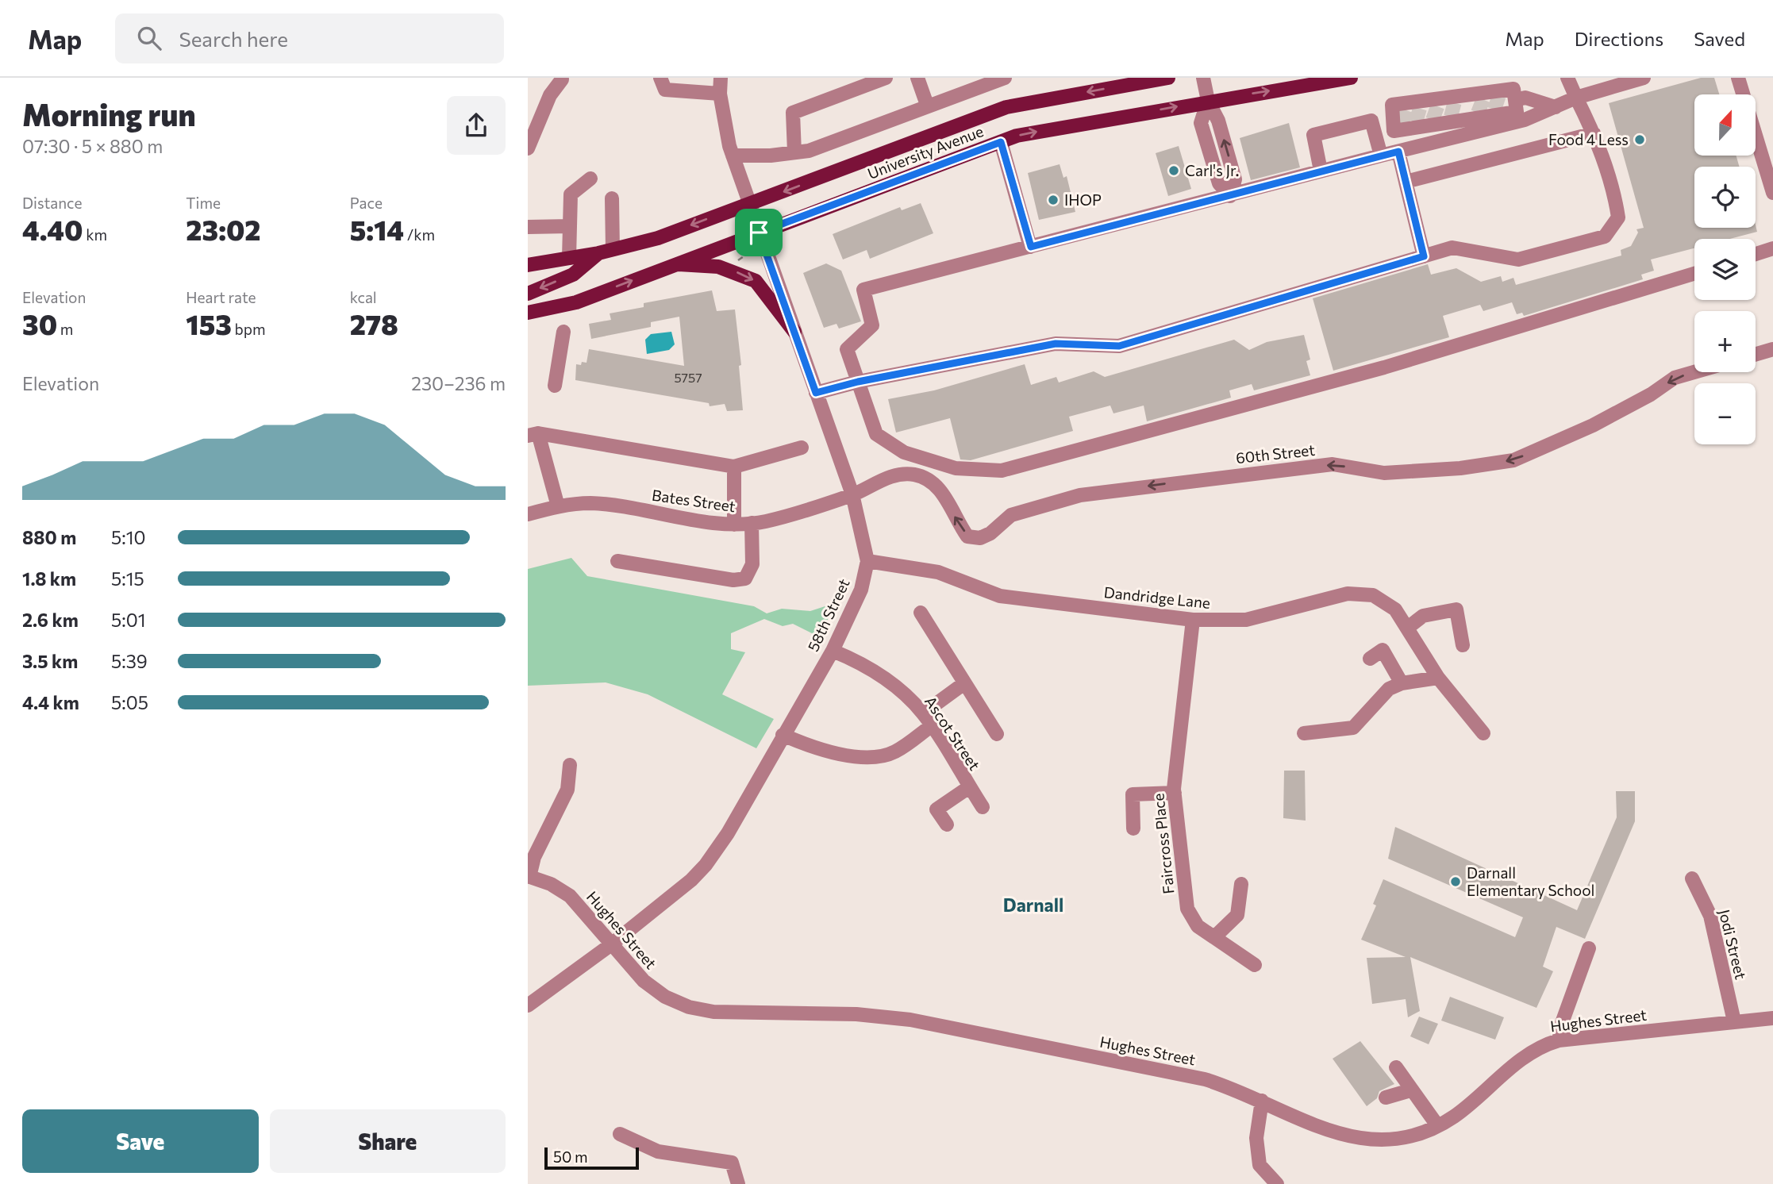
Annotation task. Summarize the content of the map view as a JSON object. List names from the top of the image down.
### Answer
{
  "streets": {
    "main road": ["University Avenue"],
    "street": [
      "60th Street",
      "Bates Street",
      "Dandridge Lane",
      "58th Street",
      "Ascot Street",
      "Faircross Place",
      "Hughes Street",
      "Jodi Street"
    ]
  },
  "crossings": [
    ["University Avenue", "58th Street"],
    ["60th Street", "Bates Street"],
    ["60th Street", "58th Street"],
    ["Bates Street", "58th Street"],
    ["Dandridge Lane", "58th Street"],
    ["Dandridge Lane", "Faircross Place"],
    ["58th Street", "Ascot Street"],
    ["58th Street", "Hughes Street"],
    ["Hughes Street", "Jodi Street"]
  ],
  "districts": ["Darnall"],
  "places": [
    "Food 4 Less",
    "Carl's Jr.",
    "IHOP",
    "Darnall Elementary School"
  ],
  "house_numbers": ["5757"],
  "scale_bar": "50 m",
  "north": "top",
  "page": {
    "header": "Map",
    "search": "Search here",
    "nav": ["Map", "Directions", "Saved"],
    "heading": ["Morning run", "07:30 · 5 × 880 m"],
    "map_buttons": ["+", "−"],
    "stats": [
      ["Distance", "4.40 km"],
      ["Time", "23:02"],
      ["Pace", "5:14 /km"],
      ["Elevation", "30 m"],
      ["Heart rate", "153 bpm"],
      ["kcal", "278"]
    ],
    "chart": ["Elevation", "230–236 m"],
    "list": [
      {
        "name": "880 m",
        "note": "5:10"
      },
      {
        "name": "1.8 km",
        "note": "5:15"
      },
      {
        "name": "2.6 km",
        "note": "5:01"
      },
      {
        "name": "3.5 km",
        "note": "5:39"
      },
      {
        "name": "4.4 km",
        "note": "5:05"
      }
    ],
    "buttons": ["Save", "Share"],
    "scale": "50 m"
  }
}
